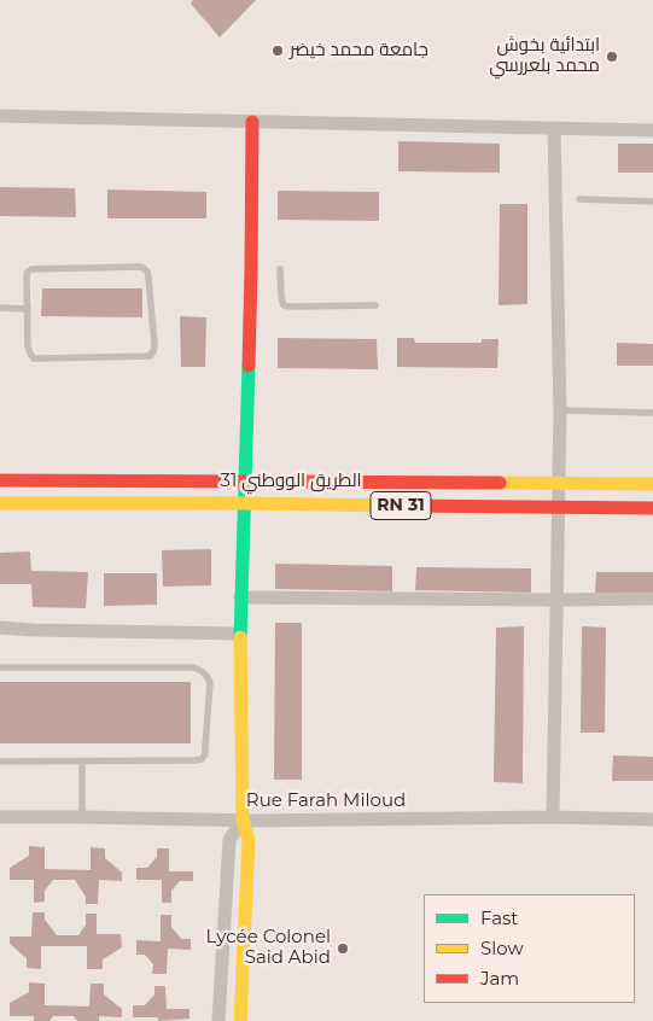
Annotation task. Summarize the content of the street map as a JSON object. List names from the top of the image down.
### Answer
{
  "streets": {
    "main road": ["الطريق الووطني 31", "RN 31"],
    "street": ["Rue Farah Miloud"]
  },
  "places": ["جامعة محمد خيضر", "ابتدائية بخوش محمد بلعررسي", "Lycée Colonel Said Abid"],
  "legend": ["Fast", "Slow", "Jam"]
}
